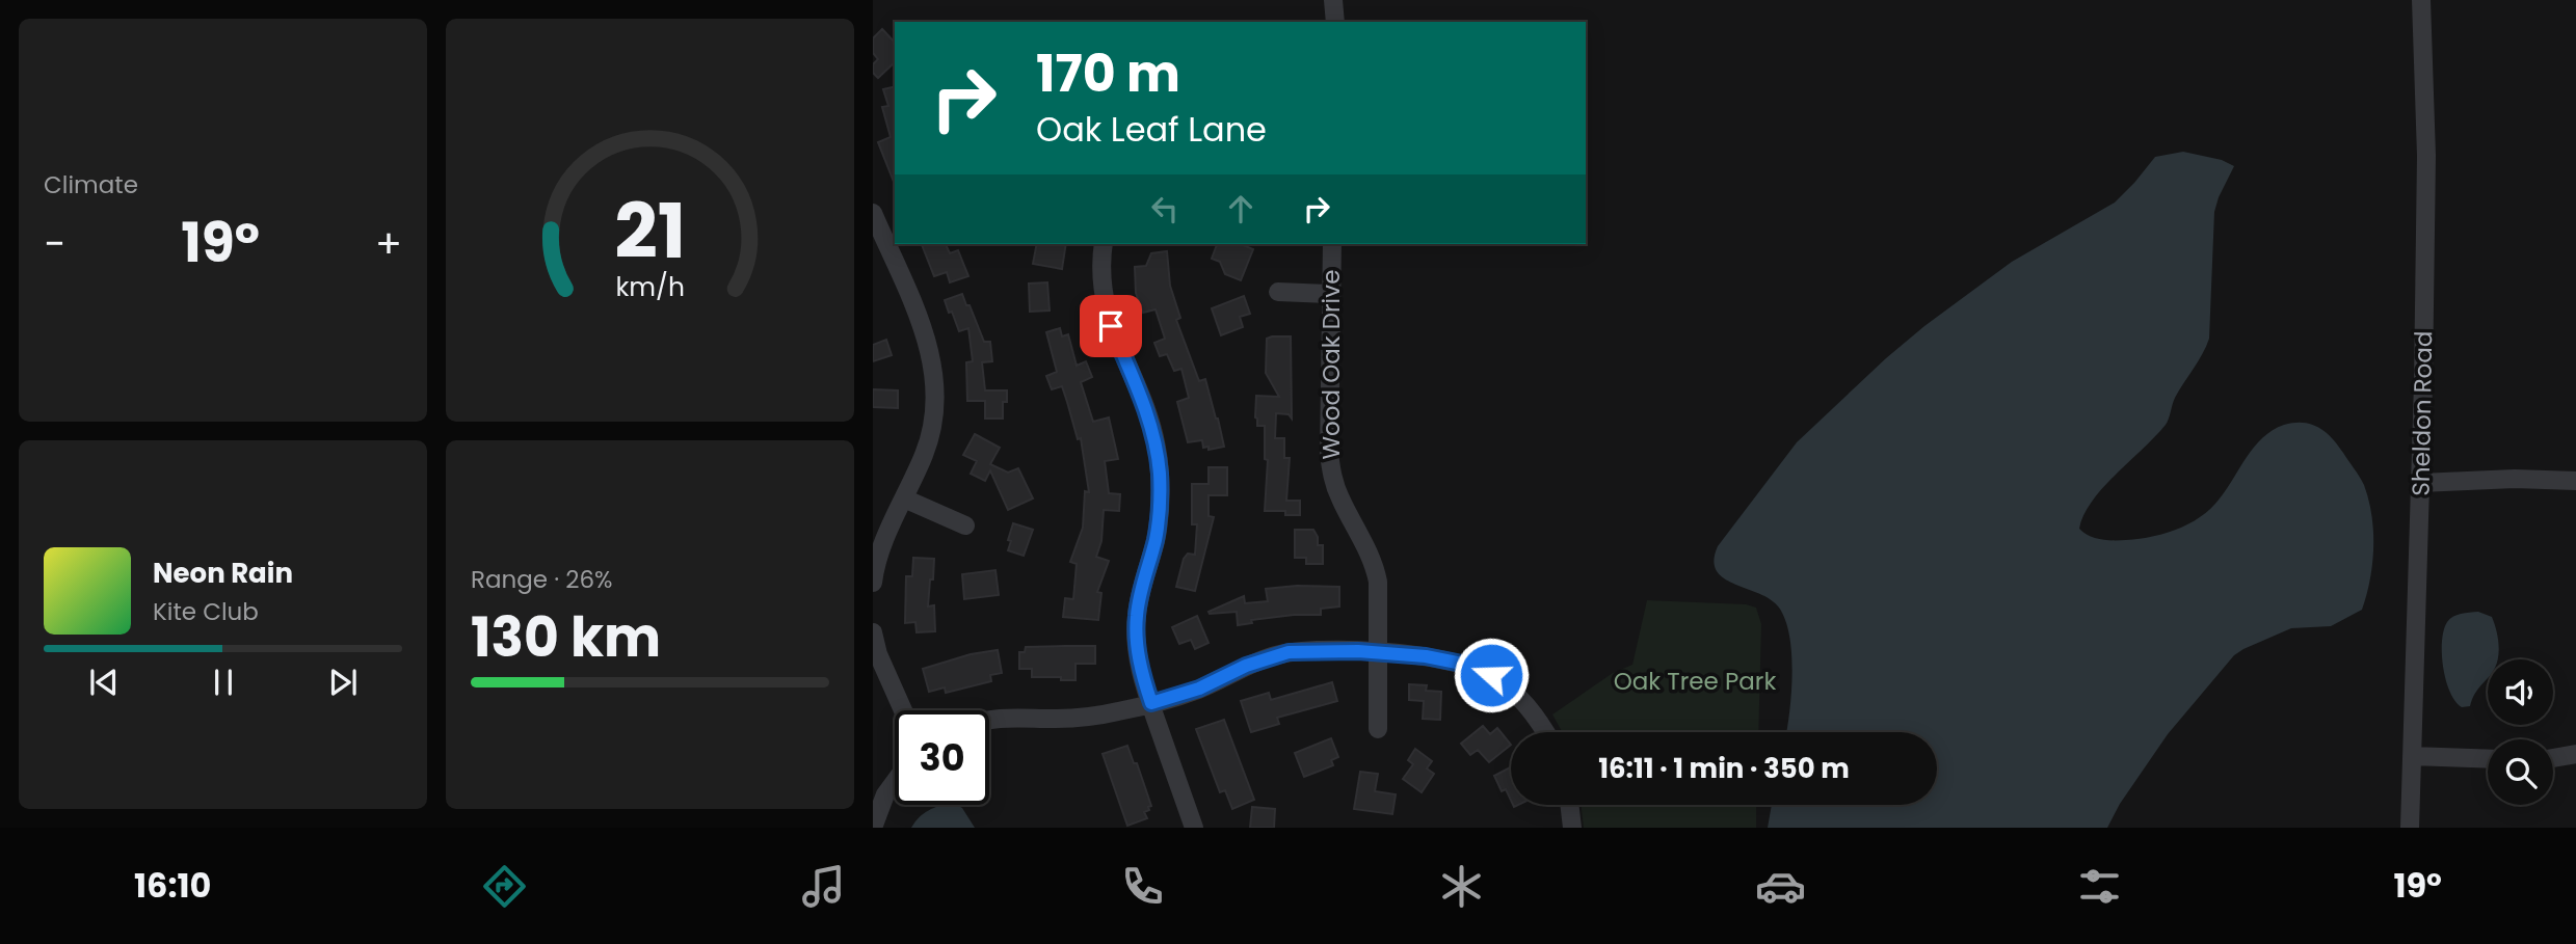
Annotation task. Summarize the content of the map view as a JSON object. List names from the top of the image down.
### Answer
{
  "streets": {
    "street": ["Wood Oak Drive", "Sheldon Road"]
  },
  "parks": ["Oak Tree Park"],
  "page": {
    "tile": [
      "Climate",
      ["Range · 26%", "130 km"]
    ],
    "turn": ["170 m", "Oak Leaf Lane"],
    "heat": ["−", "19°", "+"],
    "song": ["Neon Rain", "Kite Club"],
    "limit": "30",
    "trip": "16:11 · 1 min · 350 m",
    "tabs": ["16:10", "19°"],
    "gauge": ["21", "km/h"]
  }
}
